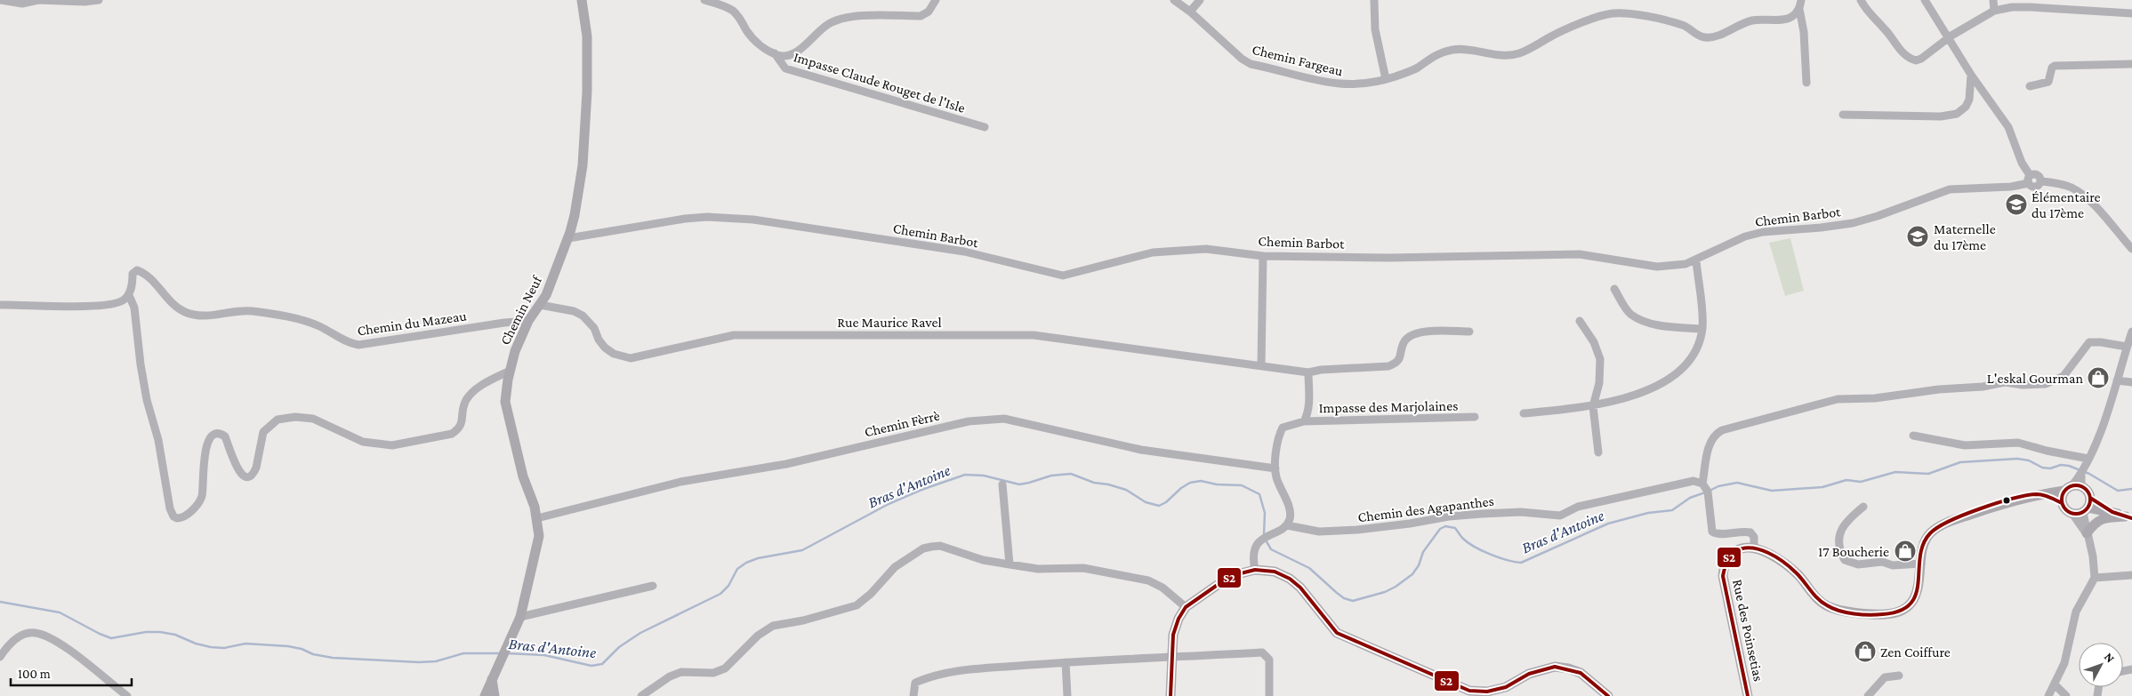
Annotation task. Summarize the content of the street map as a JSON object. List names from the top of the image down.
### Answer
{
  "streets": {
    "main road": ["Chemin Neuf", "Rue des Poinsetias"],
    "street": [
      "Chemin Fargeau",
      "Impasse Claude Rouget de l'Isle",
      "Chemin Barbot",
      "Rue Maurice Ravel",
      "Chemin du Mazeau",
      "Impasse des Marjolaines",
      "Chemin Fèrrè",
      "Chemin des Agapanthes"
    ]
  },
  "crossings": [
    ["Chemin Barbot", "Chemin Neuf"],
    ["Chemin Neuf", "Rue Maurice Ravel"],
    ["Chemin Neuf", "Chemin du Mazeau"],
    ["Chemin Neuf", "Chemin Fèrrè"],
    ["Impasse des Marjolaines", "Chemin Fèrrè"]
  ],
  "water": ["Bras d'Antoine"],
  "places": {
    "school or university": ["Élémentaire du 17ème", "Maternelle du 17ème"],
    "shop": ["L'eskal Gourman", "17 Boucherie", "Zen Coiffure"]
  },
  "lines": ["transit line S2"],
  "scale_bar": "100 m",
  "north": "top right"
}
